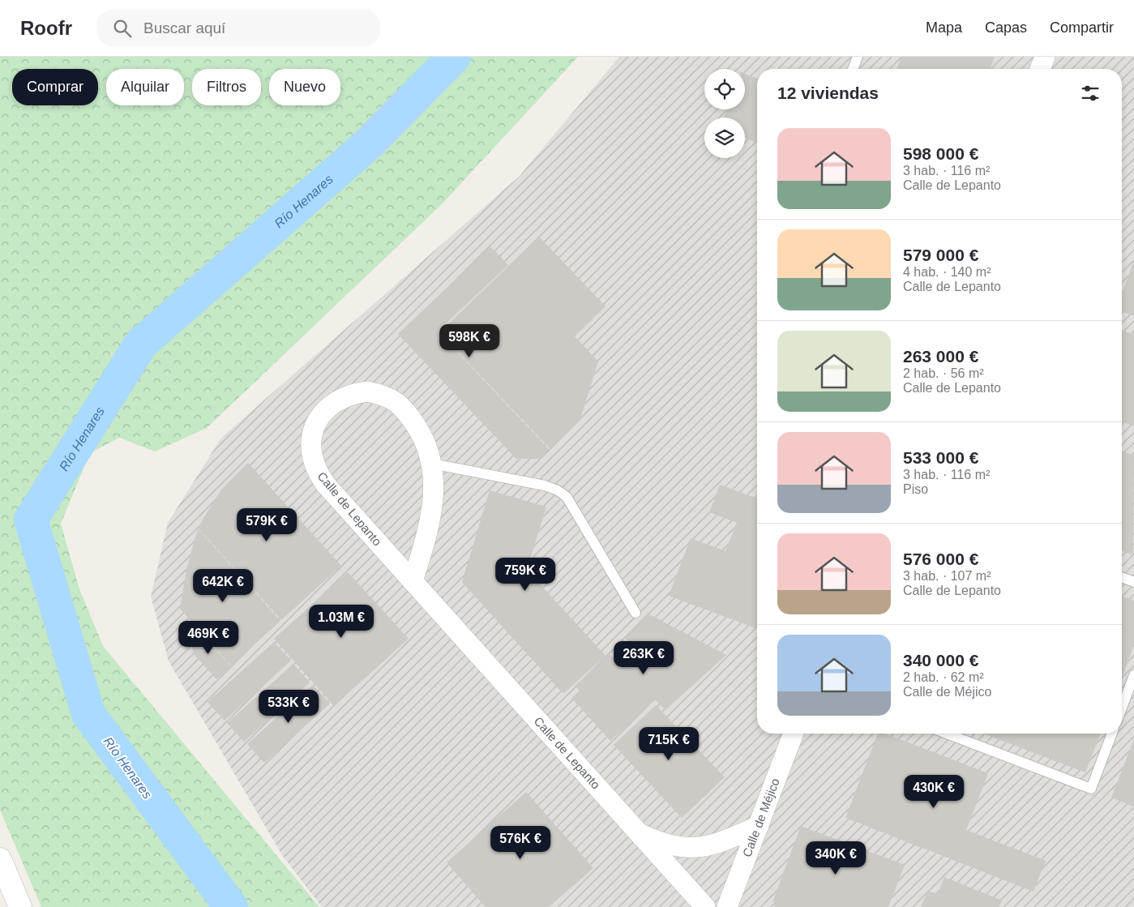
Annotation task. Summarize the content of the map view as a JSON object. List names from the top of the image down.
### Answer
{
  "streets": {
    "street": ["Calle de Lepanto", "Calle de Méjico"]
  },
  "water": ["Río Henares"],
  "page": {
    "header": "Roofr",
    "search": "Buscar aquí",
    "nav": ["Mapa", "Capas", "Compartir"],
    "chip": [
      "Comprar",
      "Alquilar",
      "Filtros",
      "Nuevo"
    ],
    "heading": "12 viviendas",
    "list": [
      {
        "name": "598 000 €",
        "note": "3 hab. · 116 m² · Calle de Lepanto"
      },
      {
        "name": "579 000 €",
        "note": "4 hab. · 140 m² · Calle de Lepanto"
      },
      {
        "name": "263 000 €",
        "note": "2 hab. · 56 m² · Calle de Lepanto"
      },
      {
        "name": "533 000 €",
        "note": "3 hab. · 116 m² · Piso"
      },
      {
        "name": "576 000 €",
        "note": "3 hab. · 107 m² · Calle de Lepanto"
      },
      {
        "name": "340 000 €",
        "note": "2 hab. · 62 m² · Calle de Méjico"
      }
    ],
    "price": [
      "598K €",
      "579K €",
      "759K €",
      "642K €",
      "1.03M €",
      "469K €",
      "263K €",
      "533K €",
      "715K €",
      "430K €",
      "576K €",
      "340K €"
    ]
  }
}
